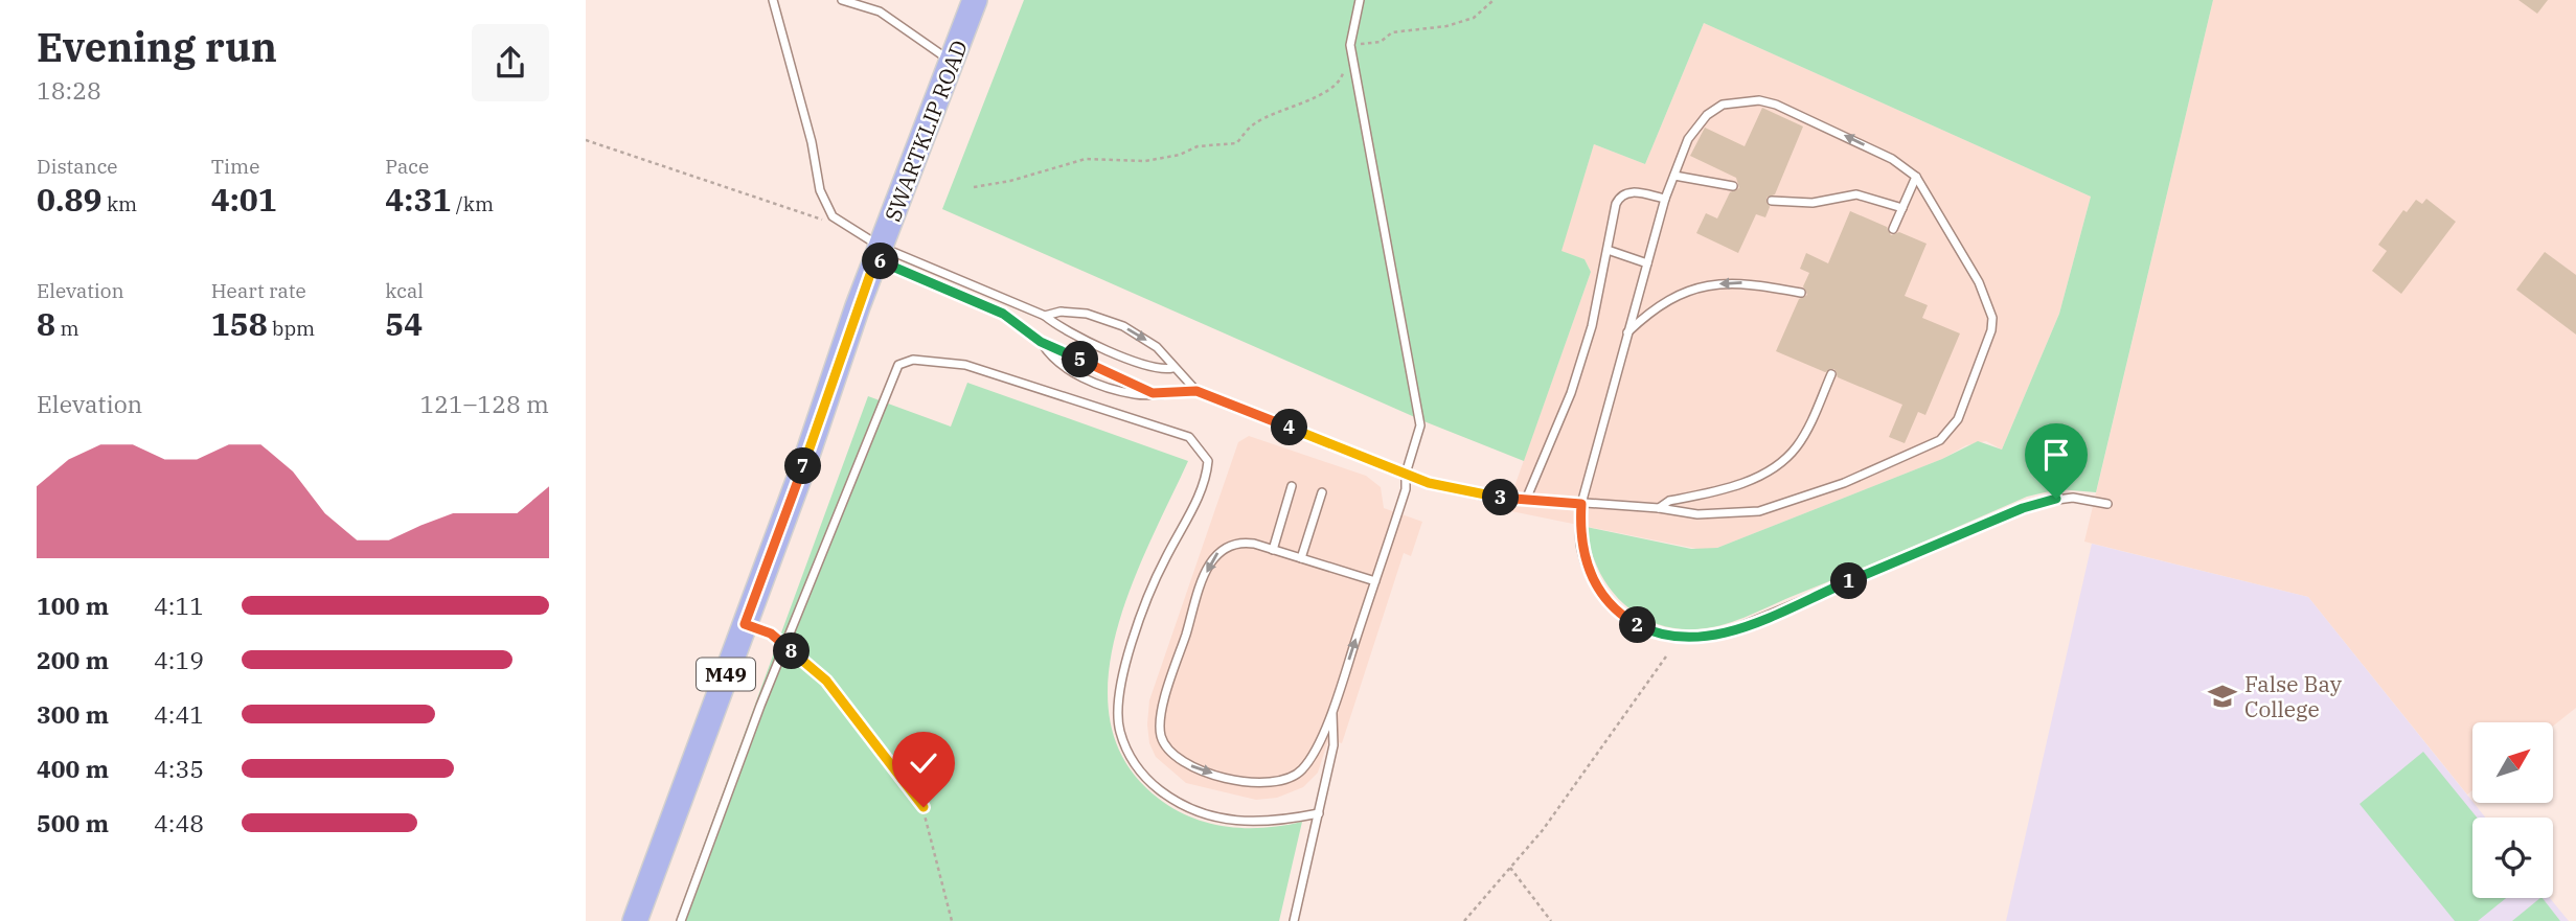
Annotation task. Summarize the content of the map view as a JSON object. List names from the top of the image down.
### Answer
{
  "streets": {
    "main road": ["SWARTKLIP ROAD", "M49"]
  },
  "places": {
    "school or university": ["False Bay College"]
  },
  "north": "top right",
  "page": {
    "heading": ["Evening run", "18:28"],
    "stats": [
      ["Distance", "0.89 km"],
      ["Time", "4:01"],
      ["Pace", "4:31 /km"],
      ["Elevation", "8 m"],
      ["Heart rate", "158 bpm"],
      ["kcal", "54"]
    ],
    "pins": [
      "6",
      "5",
      "4",
      "7",
      "3",
      "1",
      "2",
      "8"
    ],
    "chart": ["Elevation", "121–128 m"],
    "list": [
      {
        "name": "100 m",
        "note": "4:11"
      },
      {
        "name": "200 m",
        "note": "4:19"
      },
      {
        "name": "300 m",
        "note": "4:41"
      },
      {
        "name": "400 m",
        "note": "4:35"
      },
      {
        "name": "500 m",
        "note": "4:48"
      }
    ]
  }
}
